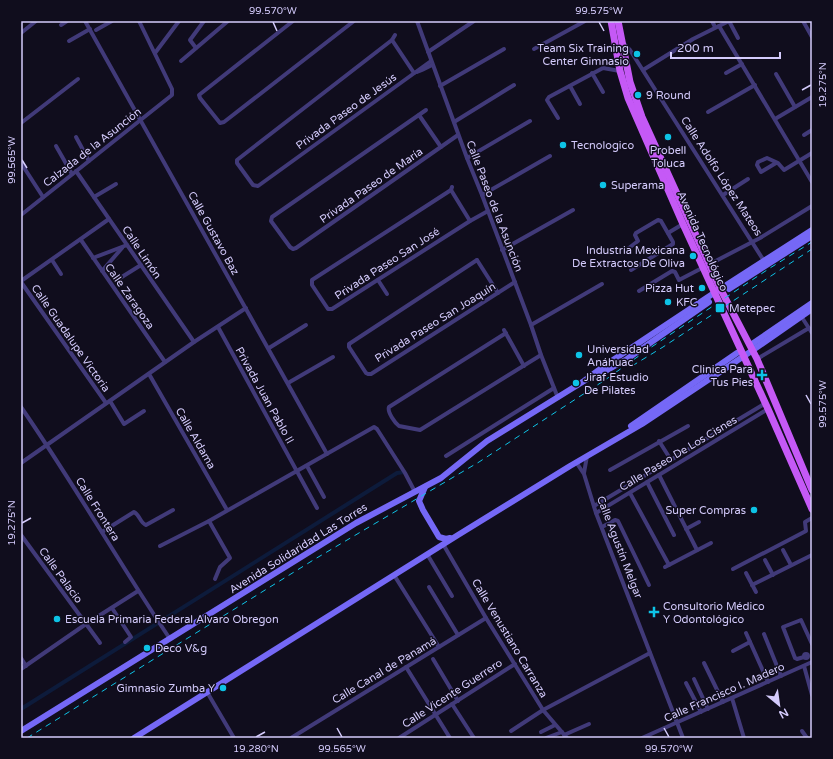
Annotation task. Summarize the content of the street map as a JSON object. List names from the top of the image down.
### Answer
{
  "streets": {
    "main road": ["Avenida Tecnológico", "Avenida Solidaridad Las Torres"],
    "street": [
      "Privada Paseo de Jesús",
      "Calzada de la Asunción",
      "Calle Adolfo López Mateos",
      "Privada Paseo de María",
      "Calle Paseo de la Asunción",
      "Calle Gustavo Baz",
      "Calle Limón",
      "Privada Paseo San José",
      "Calle Zaragoza",
      "Privada Paseo San Joaquín",
      "Calle Guadalupe Victoria",
      "Privada Juan Pablo II",
      "Calle Aldama",
      "Calle Paseo De Los Cisnes",
      "Calle Frontera",
      "Calle Agustín Melgar",
      "Calle Palacio",
      "Calle Venustiano Carranza",
      "Calle Canal de Panamá",
      "Calle Francisco I. Madero",
      "Calle Vicente Guerrero"
    ]
  },
  "crossings": [
    ["Privada Paseo de Jesús", "Calle Paseo de la Asunción"],
    ["Calzada de la Asunción", "Calle Gustavo Baz"],
    ["Calzada de la Asunción", "Calle Limón"],
    ["Calle Adolfo López Mateos", "Avenida Tecnológico"],
    ["Calle Adolfo López Mateos", "Avenida Solidaridad Las Torres"],
    ["Privada Paseo de María", "Calle Paseo de la Asunción"],
    ["Calle Paseo de la Asunción", "Privada Paseo San José"],
    ["Calle Paseo de la Asunción", "Privada Paseo San Joaquín"],
    ["Calle Paseo de la Asunción", "Avenida Solidaridad Las Torres"],
    ["Avenida Tecnológico", "Calle Paseo De Los Cisnes"],
    ["Avenida Tecnológico", "Avenida Solidaridad Las Torres"],
    ["Calle Paseo De Los Cisnes", "Calle Agustín Melgar"],
    ["Calle Frontera", "Avenida Solidaridad Las Torres"],
    ["Calle Agustín Melgar", "Calle Francisco I. Madero"],
    ["Calle Venustiano Carranza", "Calle Canal de Panamá"],
    ["Calle Venustiano Carranza", "Calle Vicente Guerrero"]
  ],
  "places": {
    "other": [
      "Team Six Training Center Gimnasio",
      "9 Round",
      "Probell Toluca",
      "Tecnologico",
      "Superama",
      "Industria Mexicana De Extractos De Oliva",
      "Pizza Hut",
      "KFC",
      "Universidad Anáhuac",
      "Jiraf Estudio De Pilates",
      "Super Compras",
      "Escuela Primaria Federal Alvaro Obregon",
      "Deco V&g",
      "Gimnasio Zumba Y"
    ],
    "transit": ["Metepec"],
    "health": ["Clinica Para Tus Pies", "Consultorio Médico Y Odontológico"]
  },
  "scale_bar": "200 m",
  "north": "bottom right",
  "coordinates": [
    "99.570°W",
    "99.575°W",
    "19.275°N",
    "99.565°W",
    "19.280°N"
  ]
}
